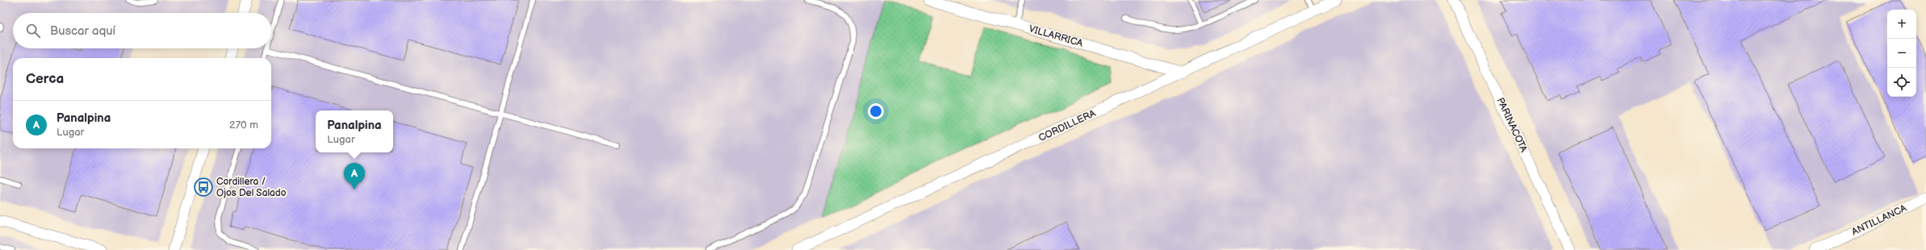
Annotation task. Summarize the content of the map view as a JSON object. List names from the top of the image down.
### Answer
{
  "streets": {
    "street": [
      "VILLARRICA",
      "PARINACOTA",
      "CORDILLERA",
      "ANTILLANCA"
    ]
  },
  "crossings": [
    ["VILLARRICA", "CORDILLERA"]
  ],
  "places": {
    "bus stop": ["Cordillera / Ojos Del Salado"]
  },
  "page": {
    "map_buttons": ["+", "−"],
    "search": "Buscar aquí",
    "heading": "Cerca",
    "list": [
      {
        "mark": "A",
        "name": "Panalpina",
        "note": "Lugar",
        "value": "270 m"
      }
    ],
    "popup": ["Panalpina", "Lugar"],
    "pins": "A"
  }
}
